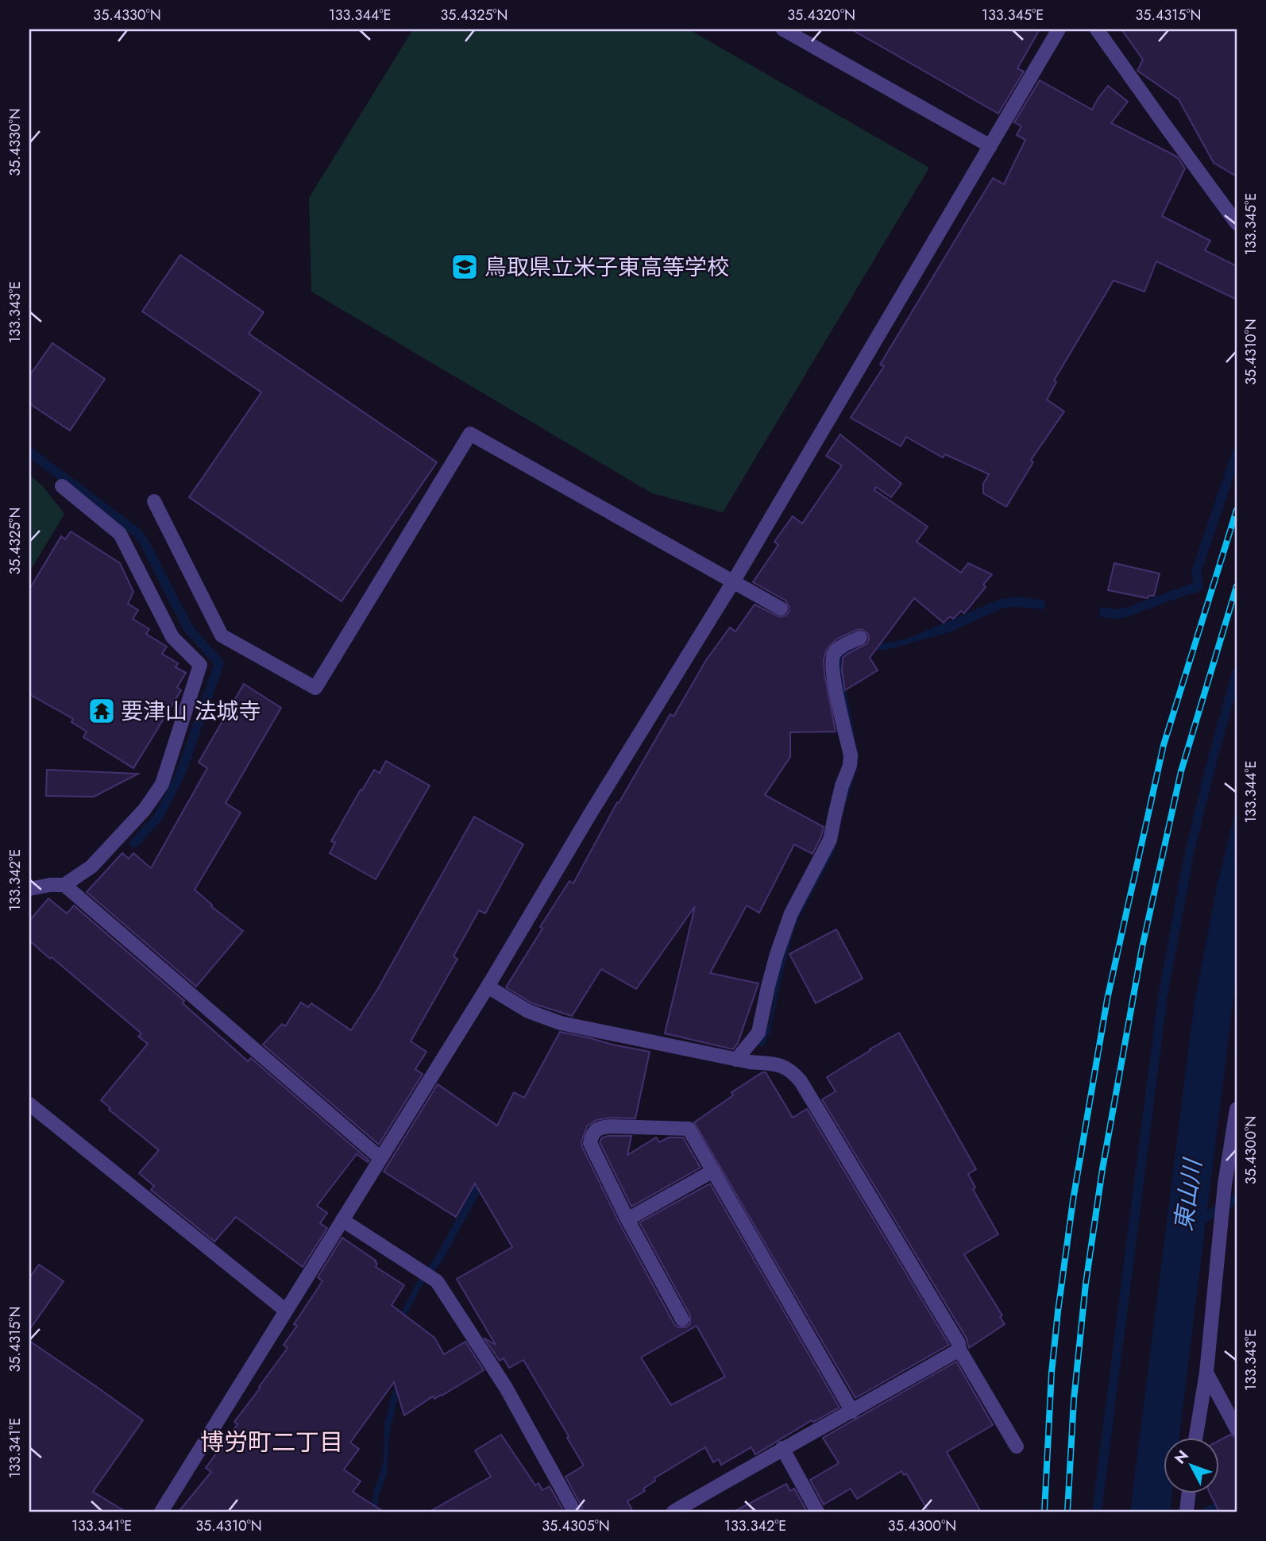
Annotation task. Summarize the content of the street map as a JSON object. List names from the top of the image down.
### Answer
{
  "districts": ["博労町二丁目"],
  "water": ["東山川"],
  "places": {
    "school or university": ["鳥取県立米子東高等学校"],
    "temple": ["要津山 法城寺"]
  },
  "north": "top left",
  "coordinates": [
    "35.4330°N",
    "133.344°E",
    "35.4325°N",
    "35.4320°N",
    "133.345°E",
    "35.4315°N",
    "133.343°E",
    "35.4310°N",
    "133.342°E",
    "35.4300°N",
    "133.341°E",
    "35.4305°N"
  ]
}
